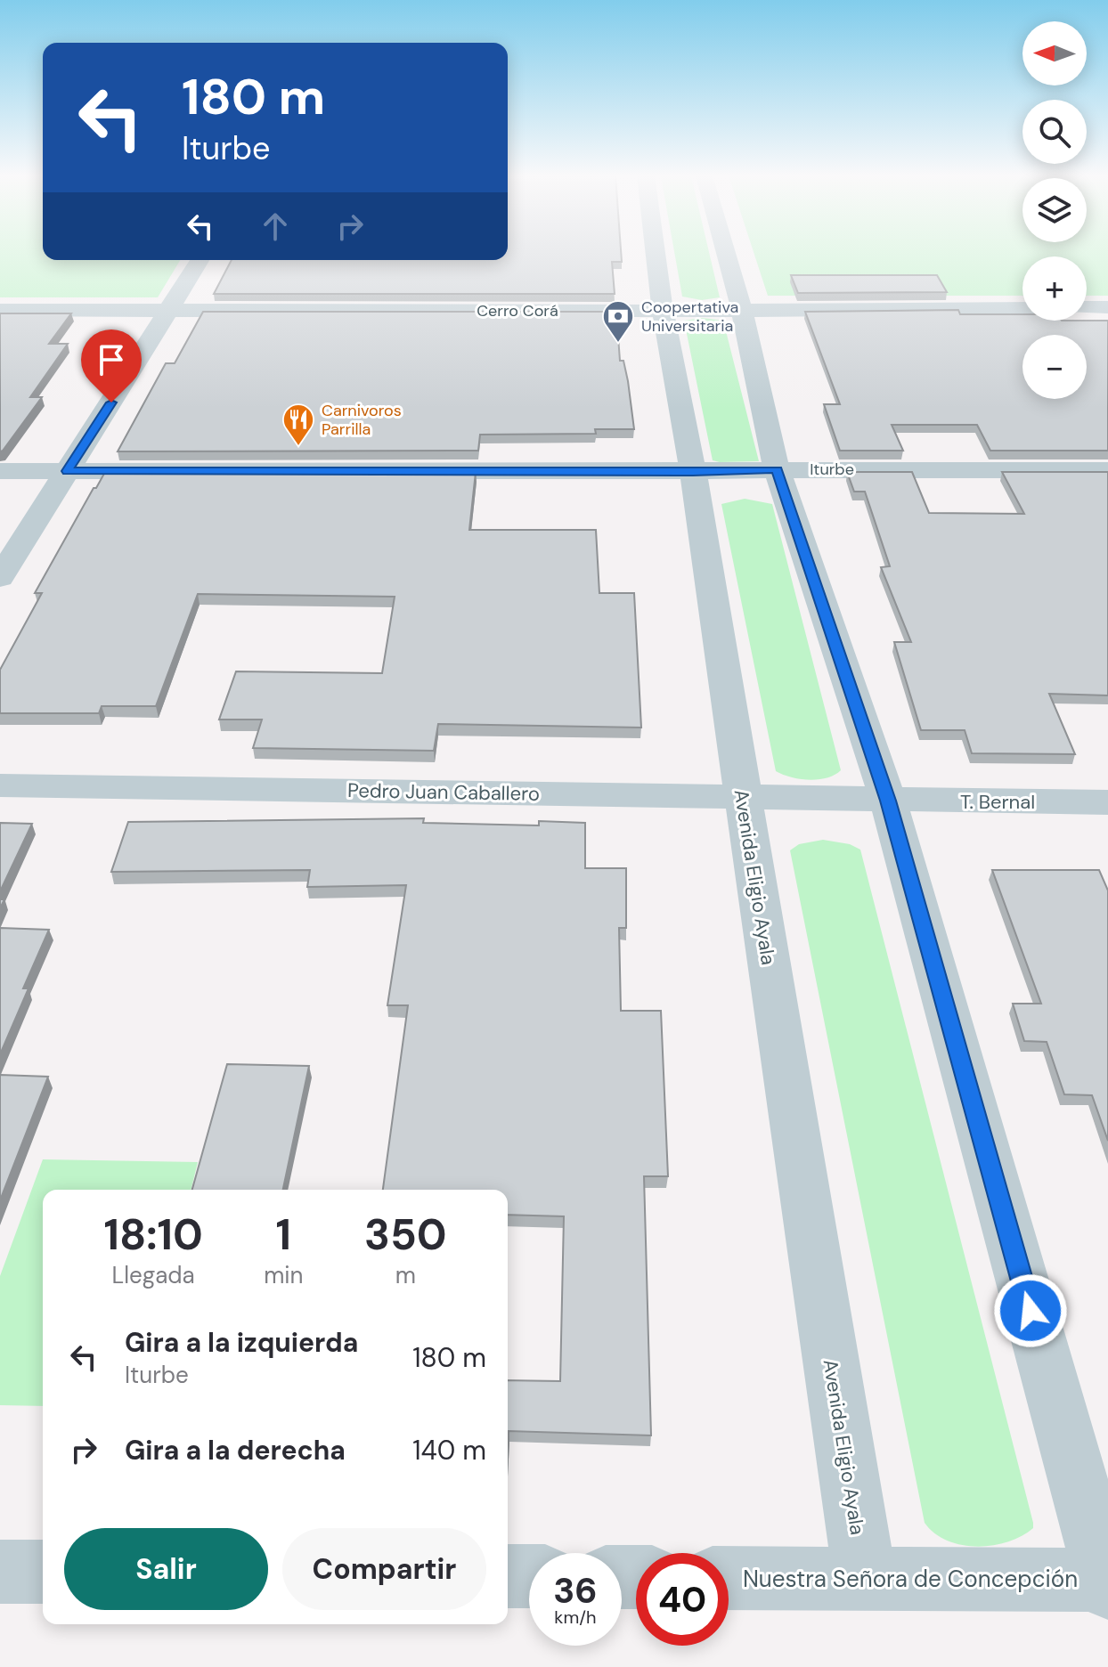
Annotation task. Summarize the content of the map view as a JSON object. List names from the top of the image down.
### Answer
{
  "streets": {
    "street": [
      "Cerro Corá",
      "Iturbe",
      "Pedro Juan Caballero",
      "T. Bernal",
      "Avenida Eligio Ayala",
      "Nuestra Señora de Concepción"
    ]
  },
  "crossings": [
    ["Cerro Corá", "Avenida Eligio Ayala"],
    ["Iturbe", "Avenida Eligio Ayala"],
    ["Pedro Juan Caballero", "T. Bernal"],
    ["Pedro Juan Caballero", "Avenida Eligio Ayala"],
    ["Avenida Eligio Ayala", "Nuestra Señora de Concepción"]
  ],
  "places": {
    "bank": ["Coopertativa Universitaria"],
    "restaurant": ["Carnivoros Parrilla"]
  },
  "north": "left",
  "page": {
    "map_buttons": ["+", "−"],
    "turn": ["180 m", "Iturbe"],
    "eta": [
      "18:10",
      "Llegada",
      "1",
      "min",
      "350",
      "m"
    ],
    "list": [
      {
        "name": "Gira a la izquierda",
        "note": "Iturbe",
        "value": "180 m"
      },
      {
        "name": "Gira a la derecha",
        "value": "140 m"
      }
    ],
    "buttons": ["Salir", "Compartir"],
    "speed": "36 km/h",
    "limit": "40"
  }
}
